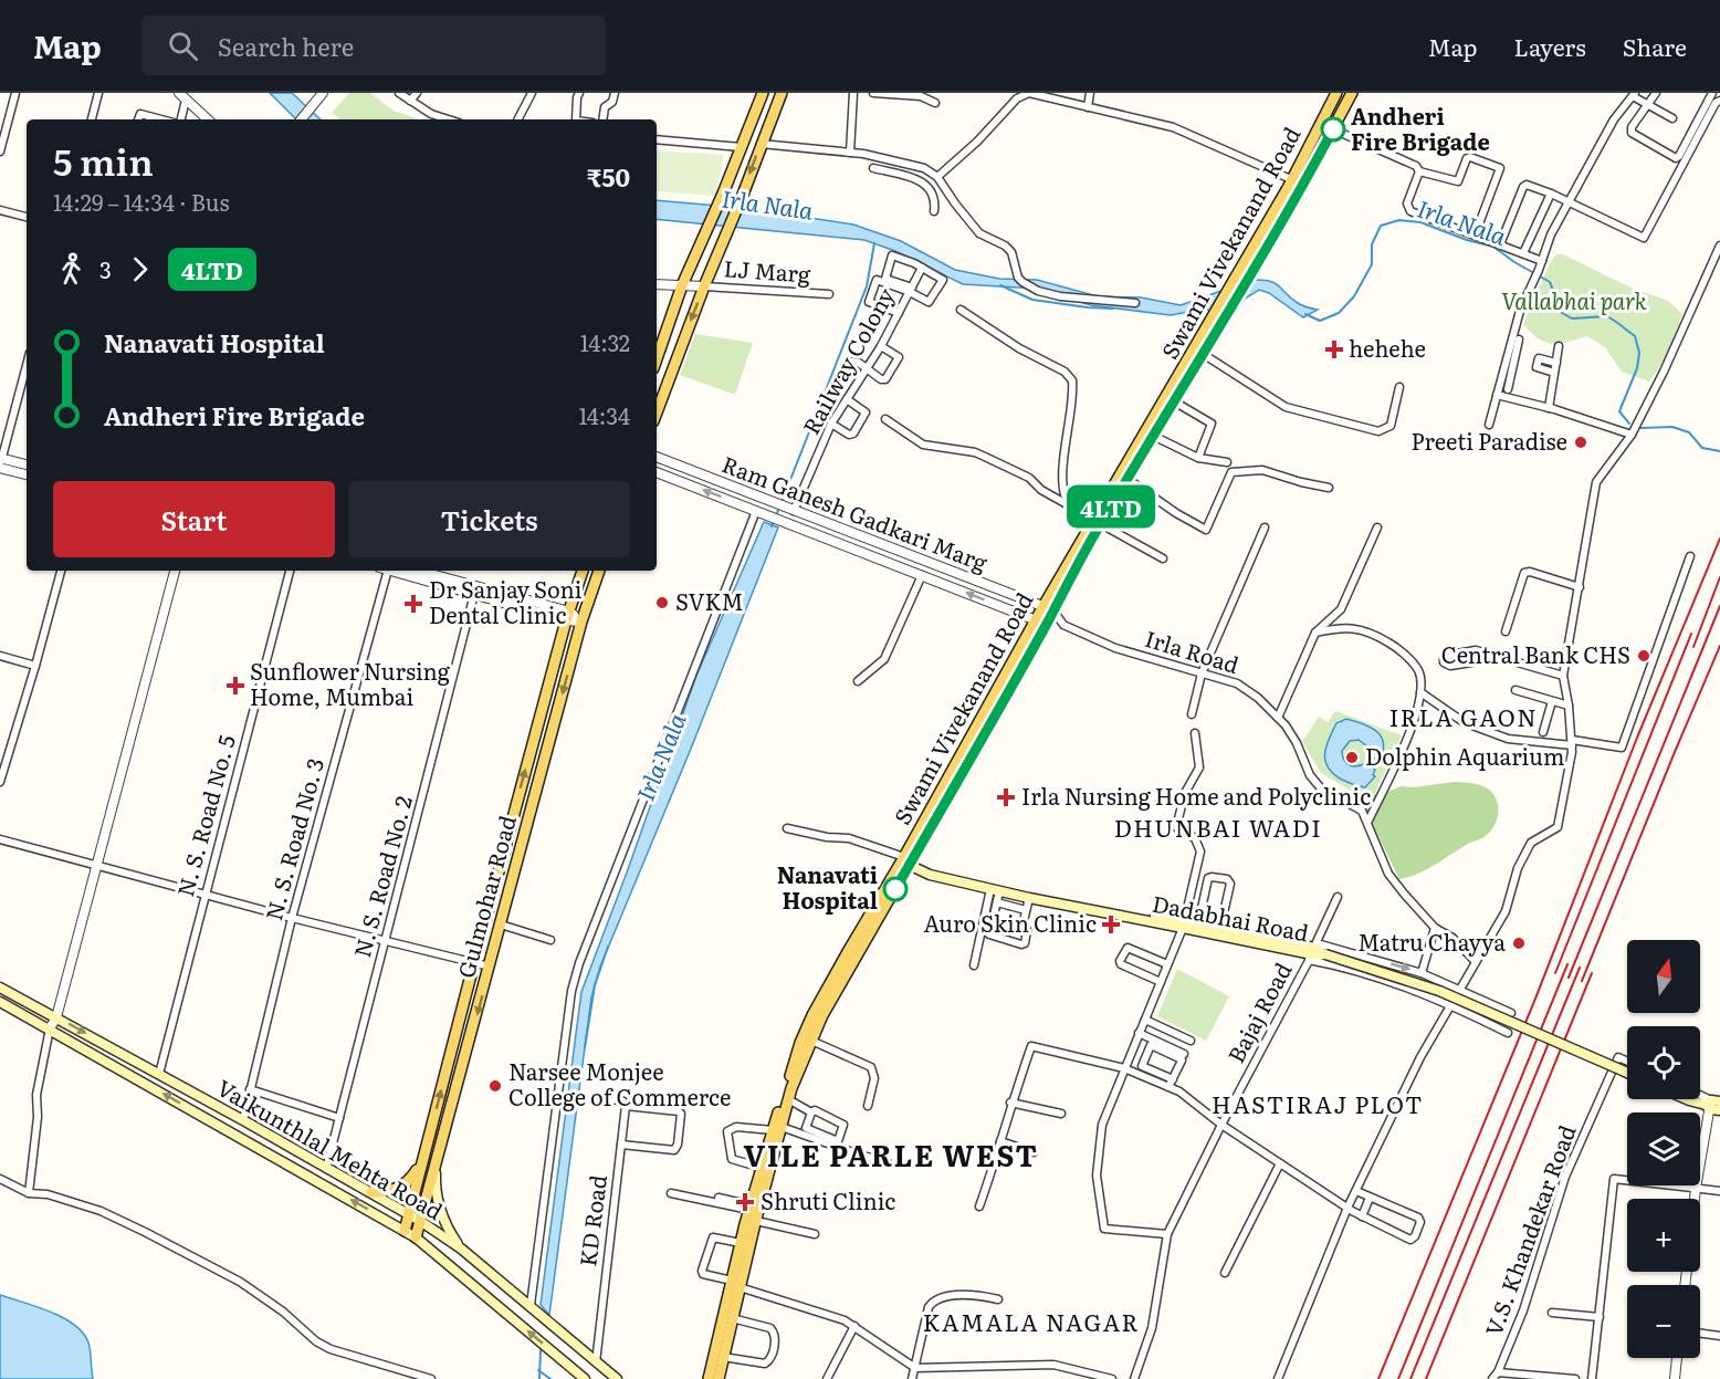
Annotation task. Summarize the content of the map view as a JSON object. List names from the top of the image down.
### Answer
{
  "streets": {
    "main road": [
      "Swami Vivekanand Road",
      "Gulmohar Road",
      "Dadabhai Road",
      "Vaikunthlal Mehta Road"
    ],
    "street": [
      "LJ Marg",
      "Railway Colony",
      "Ram Ganesh Gadkari Marg",
      "Irla Road",
      "N. S. Road No. 5",
      "N. S. Road No. 3",
      "N. S. Road No. 2",
      "Bajaj Road",
      "KD Road",
      "V.S. Khandekar Road"
    ]
  },
  "crossings": [
    ["Swami Vivekanand Road", "Ram Ganesh Gadkari Marg"],
    ["Swami Vivekanand Road", "Dadabhai Road"],
    ["Railway Colony", "Ram Ganesh Gadkari Marg"],
    ["N. S. Road No. 5", "Vaikunthlal Mehta Road"],
    ["N. S. Road No. 3", "Vaikunthlal Mehta Road"],
    ["N. S. Road No. 2", "Vaikunthlal Mehta Road"],
    ["Gulmohar Road", "Vaikunthlal Mehta Road"],
    ["Dadabhai Road", "Bajaj Road"],
    ["Vaikunthlal Mehta Road", "KD Road"]
  ],
  "districts": [
    "IRLA GAON",
    "DHUNBAI WADI",
    "HASTIRAJ PLOT",
    "VILE PARLE WEST",
    "KAMALA NAGAR"
  ],
  "water": ["Irla Nala"],
  "parks": ["Vallabhai park"],
  "places": {
    "other": [
      "Andheri Fire Brigade",
      "Preeti Paradise",
      "SVKM",
      "Central Bank CHS",
      "Dolphin Aquarium",
      "Nanavati Hospital",
      "Matru Chayya",
      "Narsee Monjee College of Commerce"
    ],
    "health": [
      "hehehe",
      "Dr Sanjay Soni Dental Clinic",
      "Sunflower Nursing Home, Mumbai",
      "Irla Nursing Home and Polyclinic",
      "Auro Skin Clinic",
      "Shruti Clinic"
    ]
  },
  "lines": ["bus line 4LTD"],
  "north": "top",
  "page": {
    "header": "Map",
    "search": "Search here",
    "nav": ["Map", "Layers", "Share"],
    "on_map": "4LTD",
    "heading": ["5 min", "14:29 – 14:34 · Bus", "₹50"],
    "legs": ["3", "4LTD"],
    "list": [
      {
        "name": "Nanavati Hospital",
        "value": "14:32"
      },
      {
        "name": "Andheri Fire Brigade",
        "value": "14:34"
      }
    ],
    "buttons": ["Start", "Tickets"],
    "map_buttons": ["+", "−"]
  }
}
